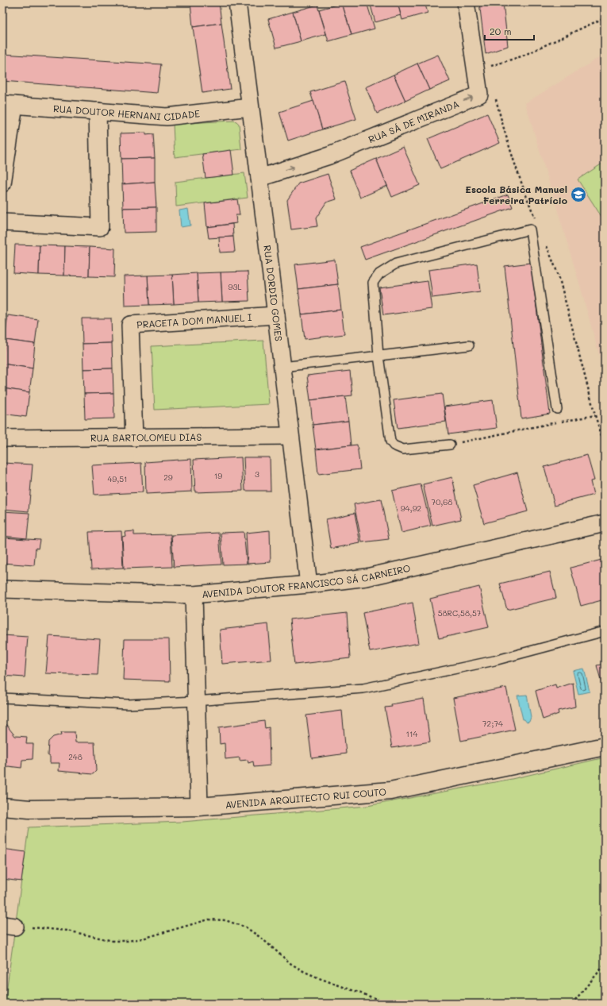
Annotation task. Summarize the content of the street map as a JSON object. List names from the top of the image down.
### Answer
{
  "streets": {
    "street": [
      "RUA DOUTOR HERNANI CIDADE",
      "RUA SÁ DE MIRANDA",
      "RUA DORDIO GOMES",
      "PRACETA DOM MANUEL I",
      "RUA BARTOLOMEU DIAS",
      "AVENIDA DOUTOR FRANCISCO SÁ CARNEIRO",
      "AVENIDA ARQUITECTO RUI COUTO"
    ]
  },
  "crossings": [
    ["RUA DOUTOR HERNANI CIDADE", "RUA DORDIO GOMES"],
    ["RUA SÁ DE MIRANDA", "RUA DORDIO GOMES"],
    ["RUA DORDIO GOMES", "PRACETA DOM MANUEL I"],
    ["RUA DORDIO GOMES", "RUA BARTOLOMEU DIAS"],
    ["RUA DORDIO GOMES", "AVENIDA DOUTOR FRANCISCO SÁ CARNEIRO"],
    ["PRACETA DOM MANUEL I", "RUA BARTOLOMEU DIAS"]
  ],
  "one_way": ["RUA SÁ DE MIRANDA"],
  "places": {
    "school or university": ["Escola Básica Manuel Ferreira Patrício"]
  },
  "house_numbers": [
    "93L",
    "3",
    "19",
    "29",
    "49,51",
    "70,68",
    "94,92",
    "58RC,58,57",
    "72;74",
    "114",
    "248"
  ],
  "scale_bar": "20 m"
}
